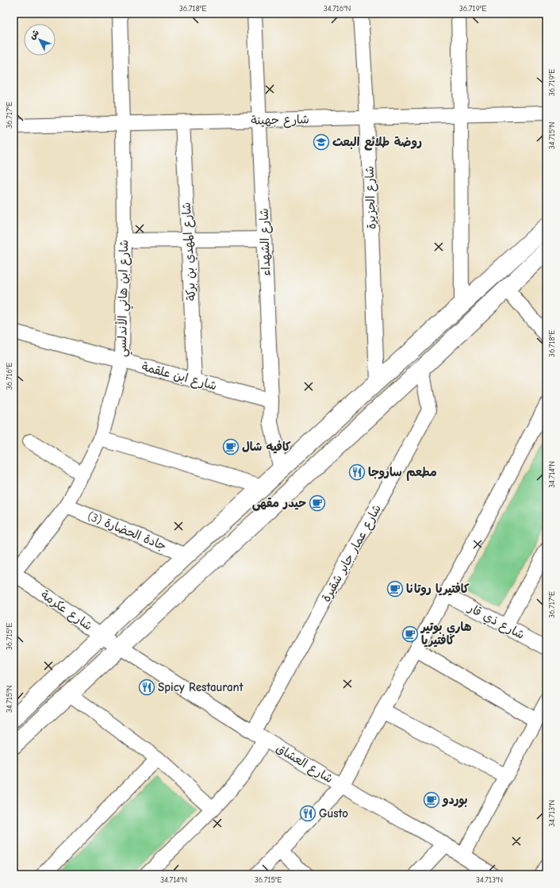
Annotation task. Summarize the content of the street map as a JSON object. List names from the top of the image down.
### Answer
{
  "streets": {
    "street": [
      "شارع جهينة",
      "شارع الجزيرة",
      "شارع الشهداء",
      "شارع المهدي بن بركة",
      "شارع ابن هاني الأندلسي",
      "شارع ابن علقمة",
      "جادة الحضارة (3)",
      "شارع عمار جابر شقيرة",
      "شارع عكرمة",
      "شارع ذي قار",
      "شارع العشاق"
    ]
  },
  "crossings": [
    ["شارع جهينة", "شارع الجزيرة"],
    ["شارع جهينة", "شارع الشهداء"],
    ["شارع جهينة", "شارع المهدي بن بركة"],
    ["شارع جهينة", "شارع ابن هاني الأندلسي"],
    ["شارع الشهداء", "شارع ابن علقمة"],
    ["شارع المهدي بن بركة", "شارع ابن علقمة"],
    ["شارع ابن هاني الأندلسي", "شارع ابن علقمة"],
    ["شارع ابن هاني الأندلسي", "جادة الحضارة (3)"],
    ["شارع ابن هاني الأندلسي", "شارع عكرمة"],
    ["شارع عمار جابر شقيرة", "شارع العشاق"],
    ["شارع عكرمة", "شارع العشاق"]
  ],
  "places": {
    "school or university": ["روضة طلائع البعث"],
    "cafe": [
      "كافيه شال",
      "حيدر مقهى",
      "كافتيريا روتانا",
      "هاري بوتير كافتيريا",
      "بوردو"
    ],
    "restaurant": ["مطعم ساروجا", "Spicy Restaurant", "Gusto"]
  },
  "north": "top left",
  "coordinates": [
    "36.718°E",
    "34.716°N",
    "36.719°E",
    "36.717°E",
    "34.715°N",
    "36.716°E",
    "34.714°N",
    "36.715°E",
    "34.713°N"
  ]
}
